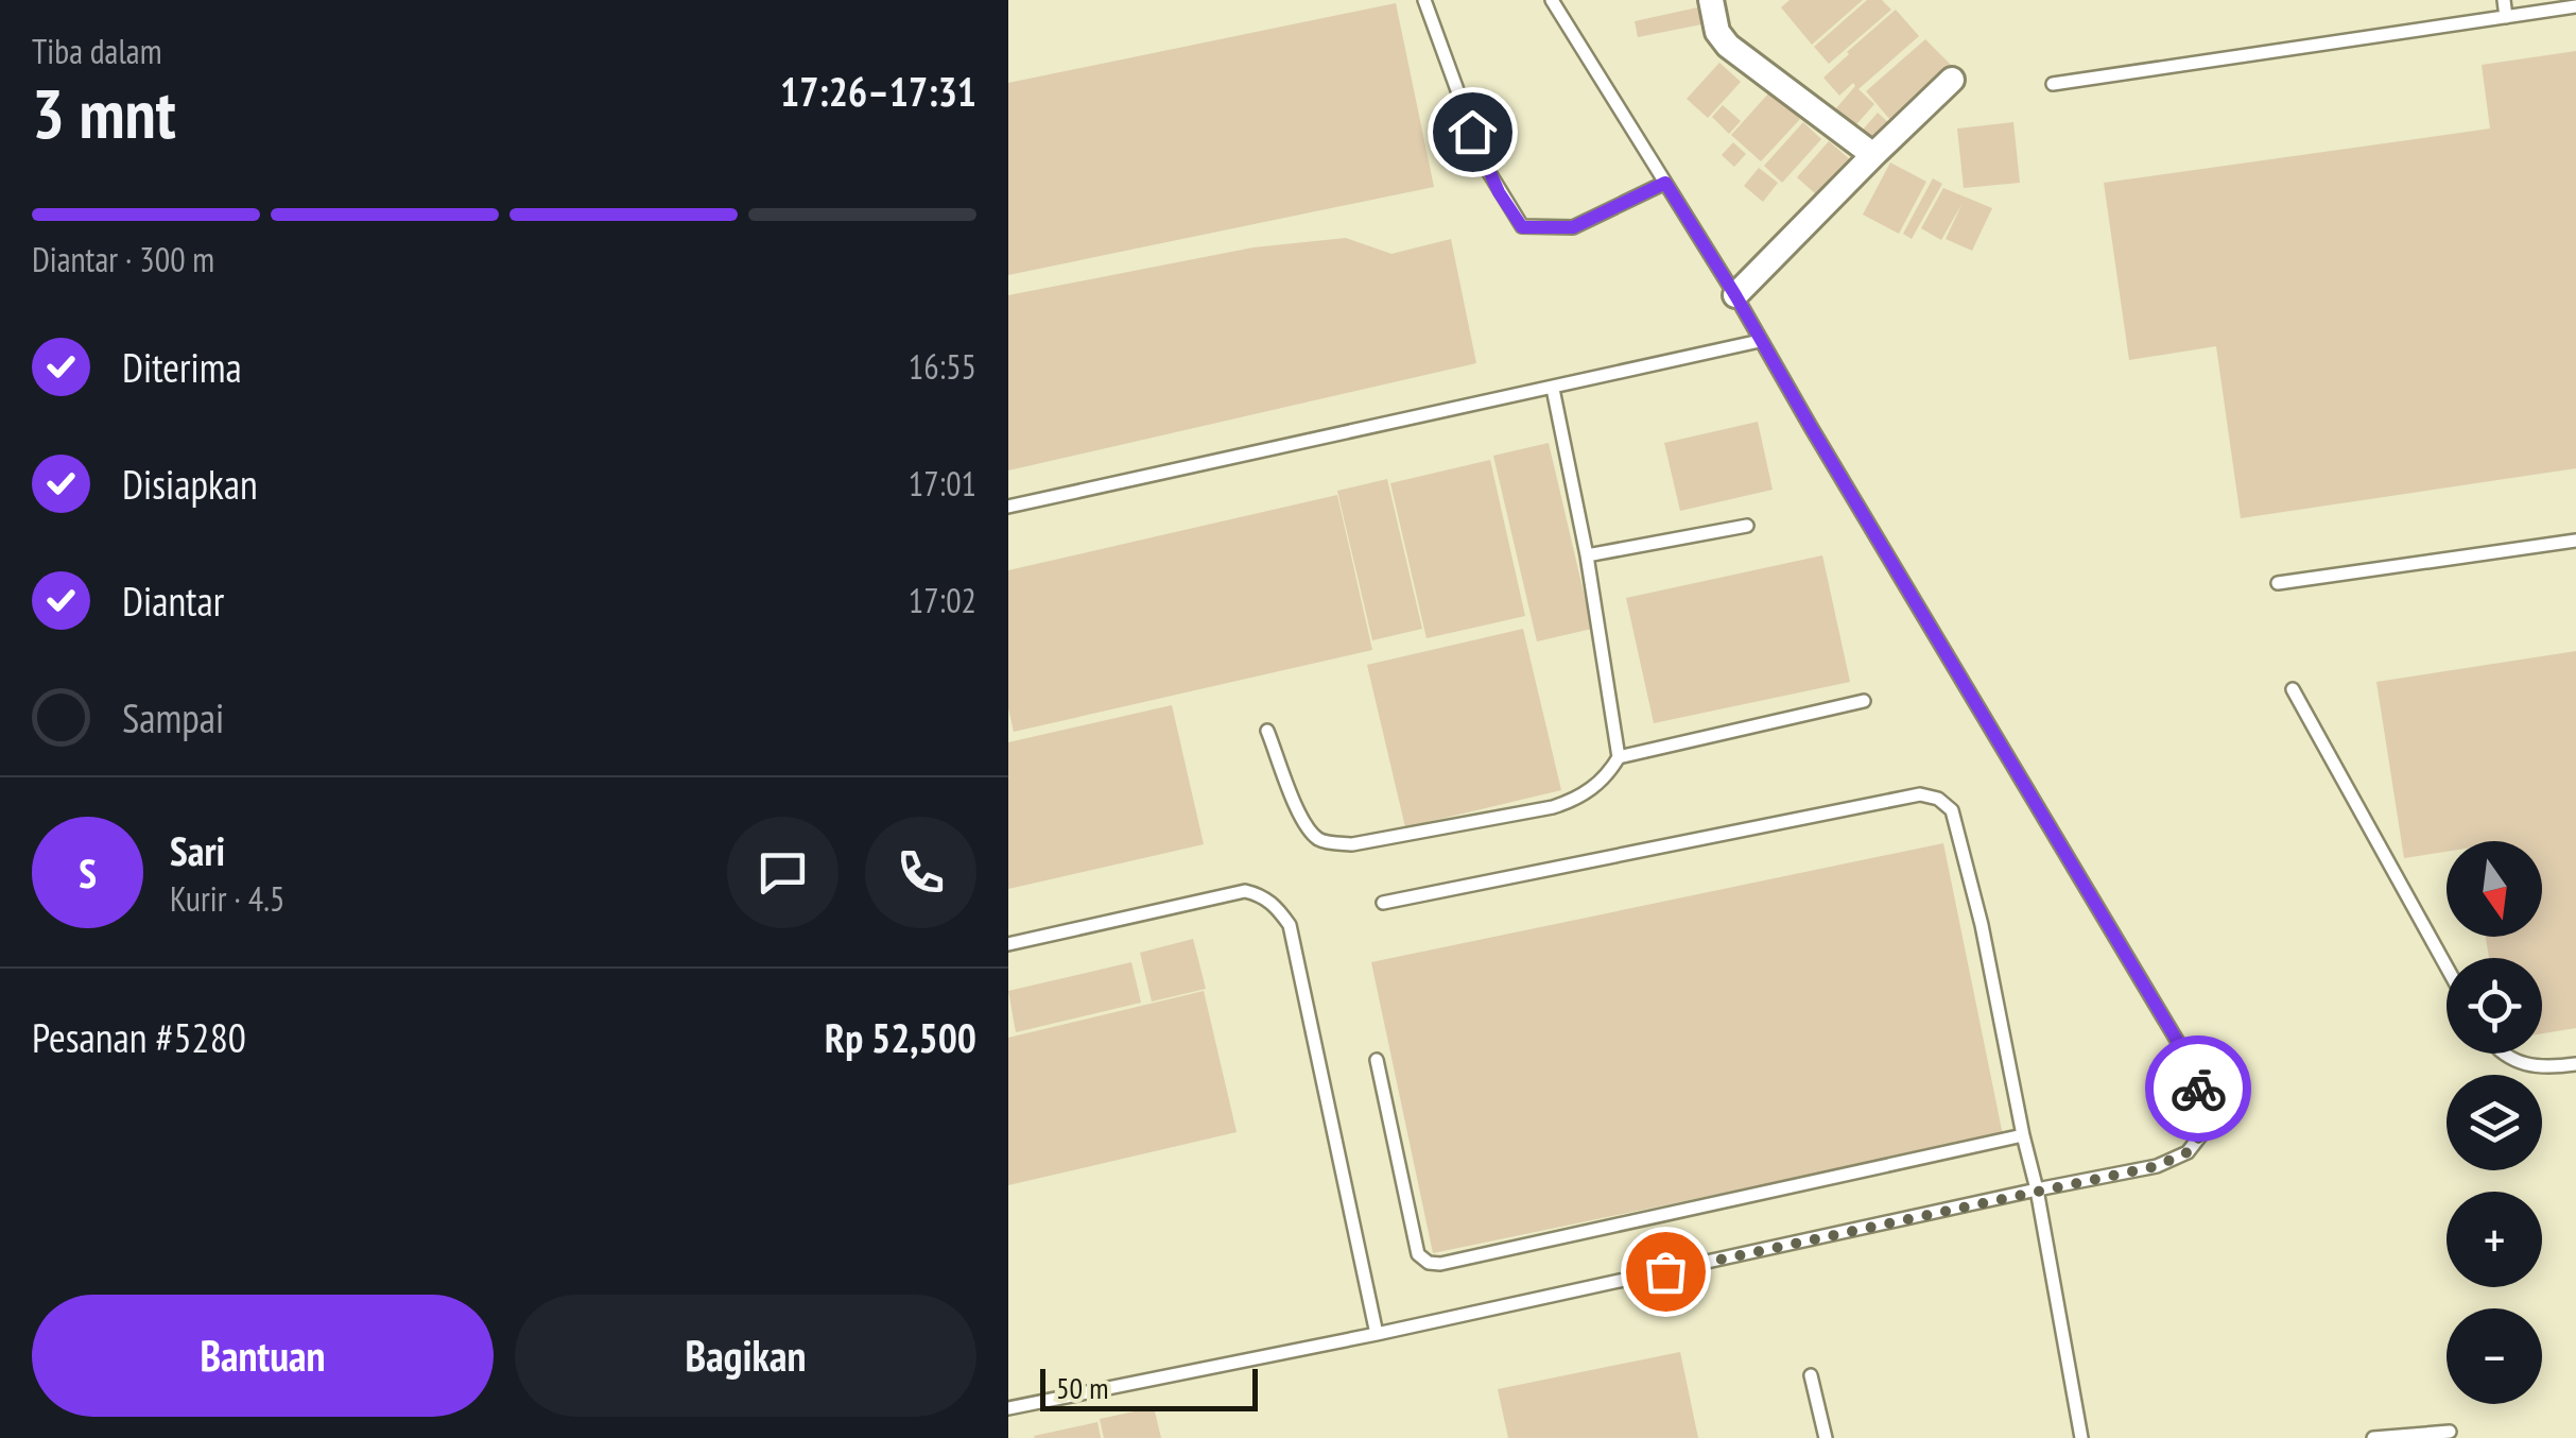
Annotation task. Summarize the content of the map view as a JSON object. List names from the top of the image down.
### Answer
{
  "scale_bar": "50 m",
  "north": "bottom",
  "page": {
    "heading": ["3 mnt", "Tiba dalam", "17:26–17:31"],
    "panel": [
      "Sari",
      "Kurir · 4.5",
      "Pesanan #5280",
      "Rp 52,500"
    ],
    "bar": "Diantar · 300 m",
    "list": [
      ["Diterima", "16:55"],
      ["Disiapkan", "17:01"],
      ["Diantar", "17:02"],
      "Sampai"
    ],
    "round": "S",
    "map_buttons": ["+", "−"],
    "buttons": ["Bantuan", "Bagikan"],
    "scale": "50 m"
  }
}
